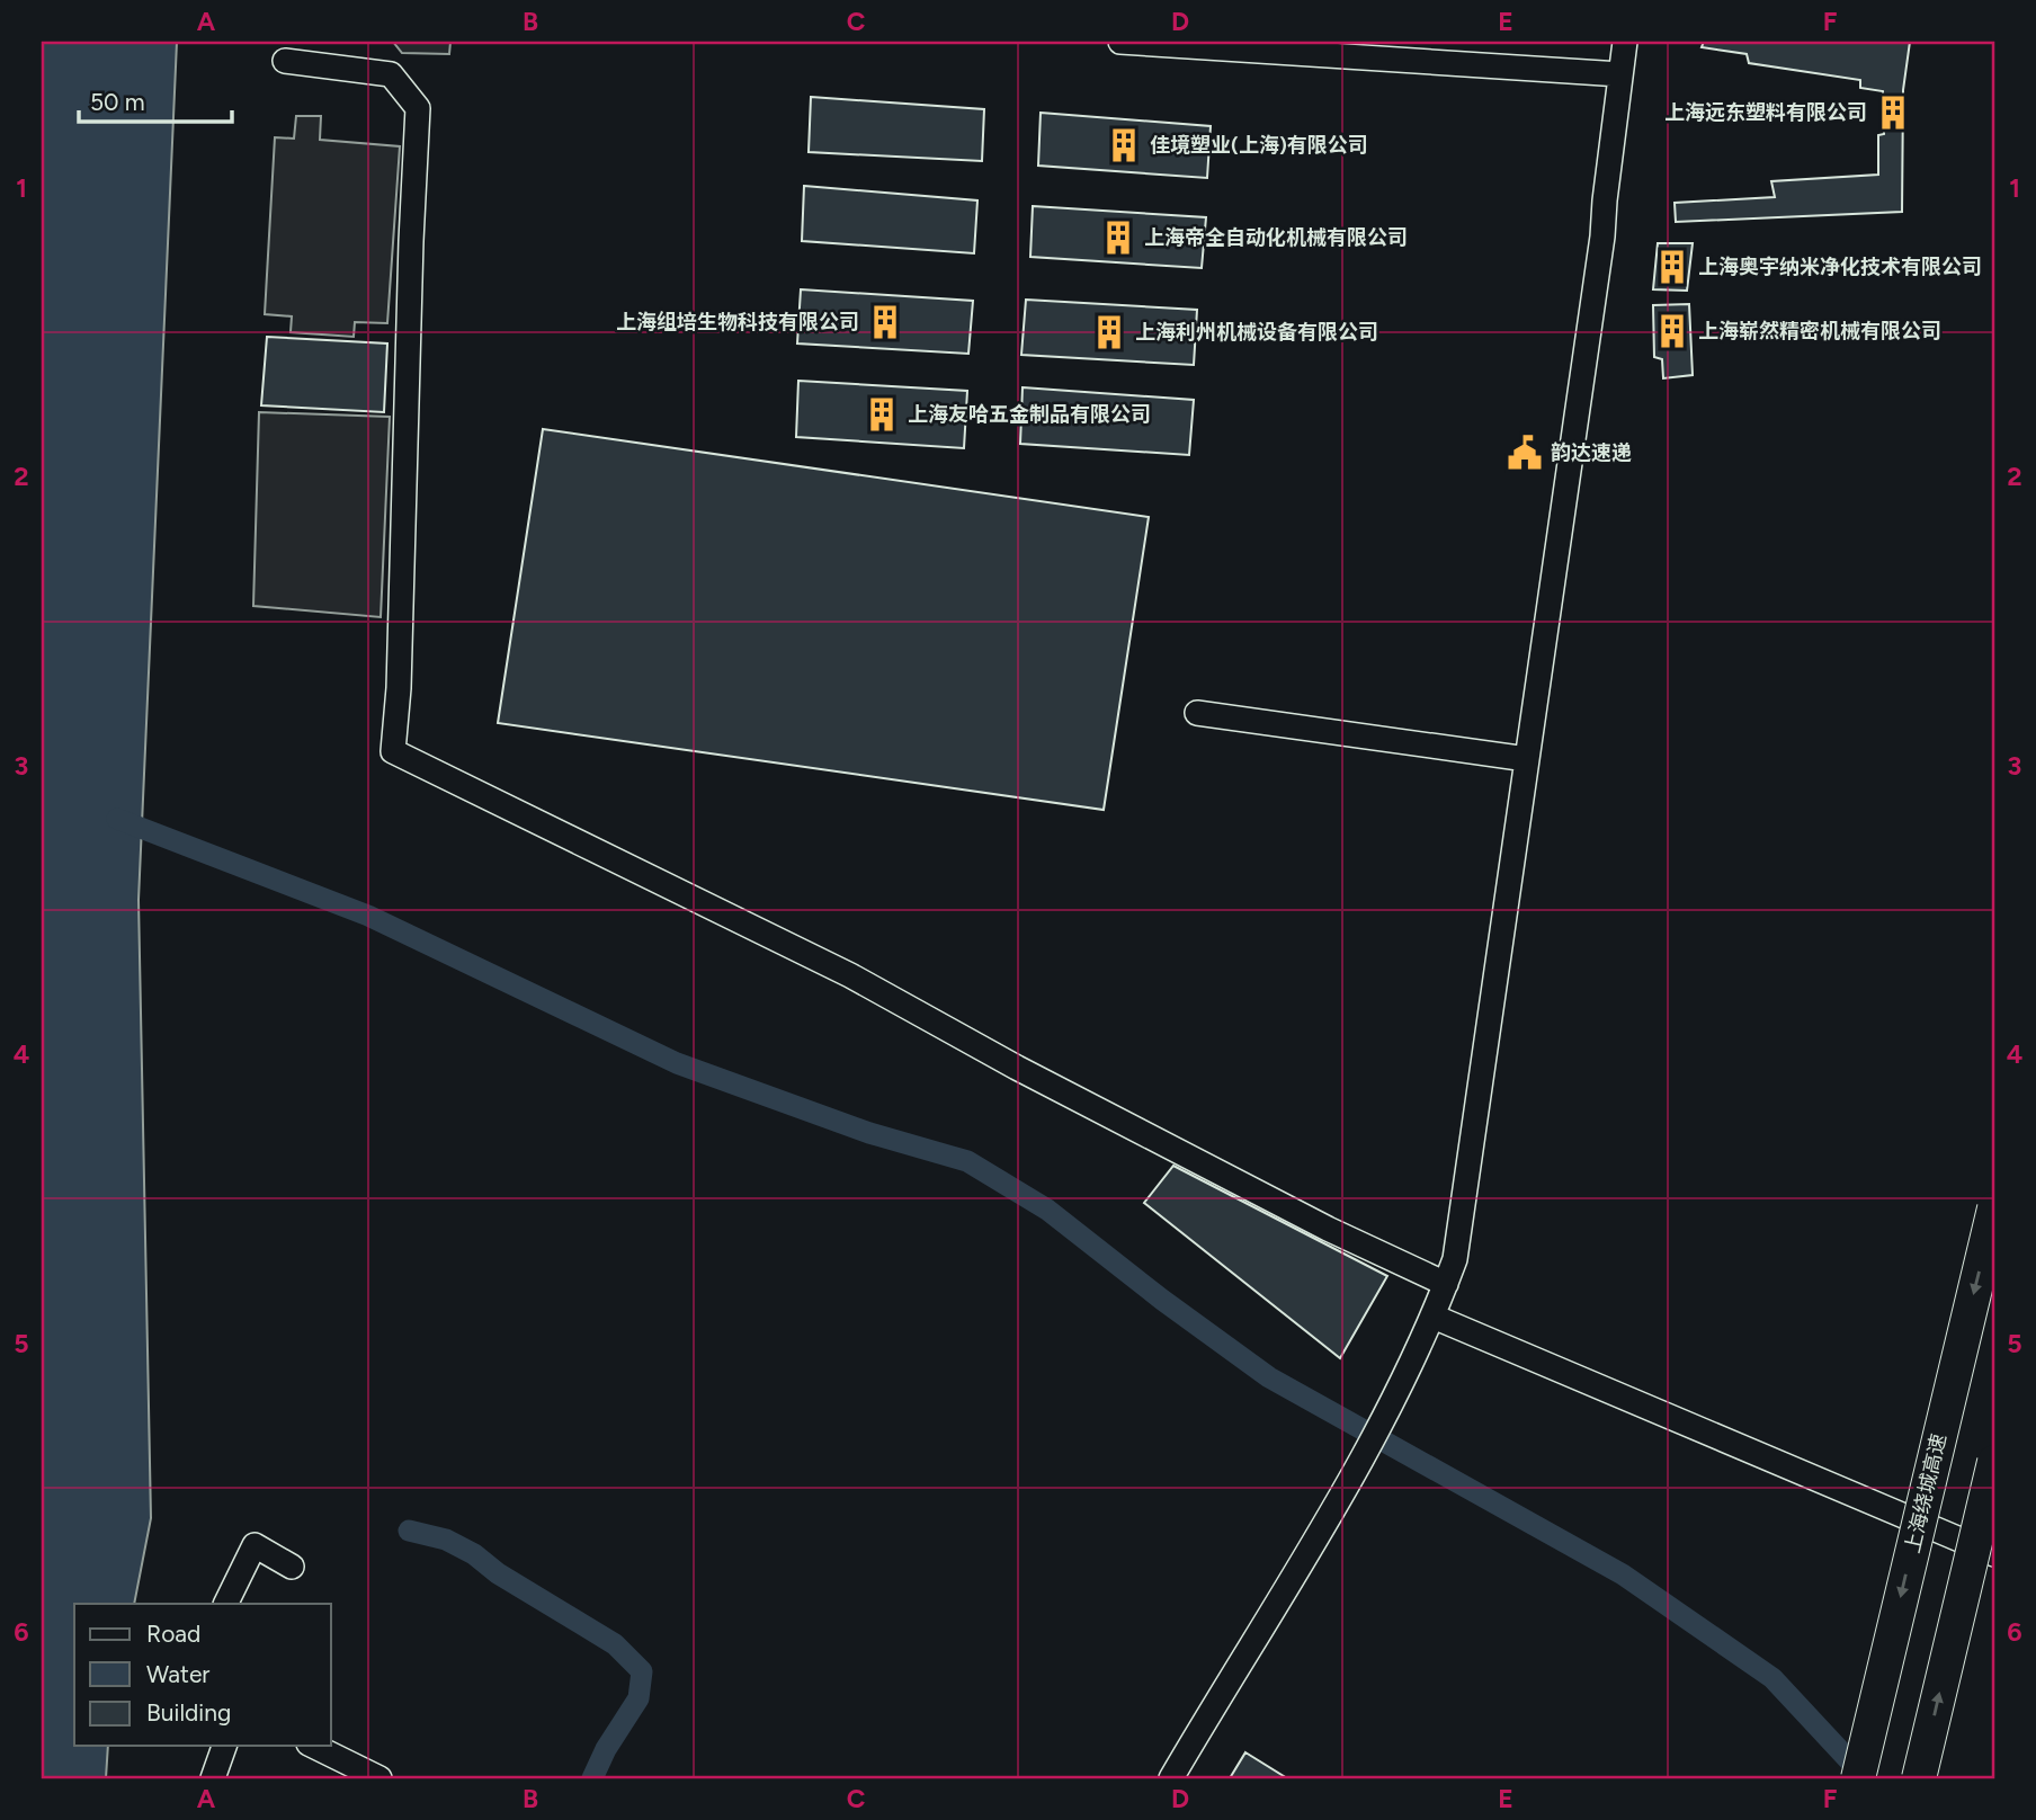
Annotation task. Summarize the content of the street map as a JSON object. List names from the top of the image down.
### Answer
{
  "streets": {
    "highway": ["上海绕城高速"]
  },
  "places": {
    "building": [
      "上海远东塑料有限公司",
      "佳境塑业(上海)有限公司",
      "上海帝全自动化机械有限公司",
      "上海奥宇纳米净化技术有限公司",
      "上海组培生物科技有限公司",
      "上海崭然精密机械有限公司",
      "上海利州机械设备有限公司",
      "上海友哈五金制品有限公司"
    ],
    "public building": ["韵达速递"]
  },
  "legend": ["Road", "Water", "Building"],
  "scale_bar": "50 m",
  "grid": {
    "columns": [
      "A",
      "B",
      "C",
      "D",
      "E",
      "F"
    ],
    "rows": [
      "1",
      "2",
      "3",
      "4",
      "5",
      "6"
    ]
  }
}
